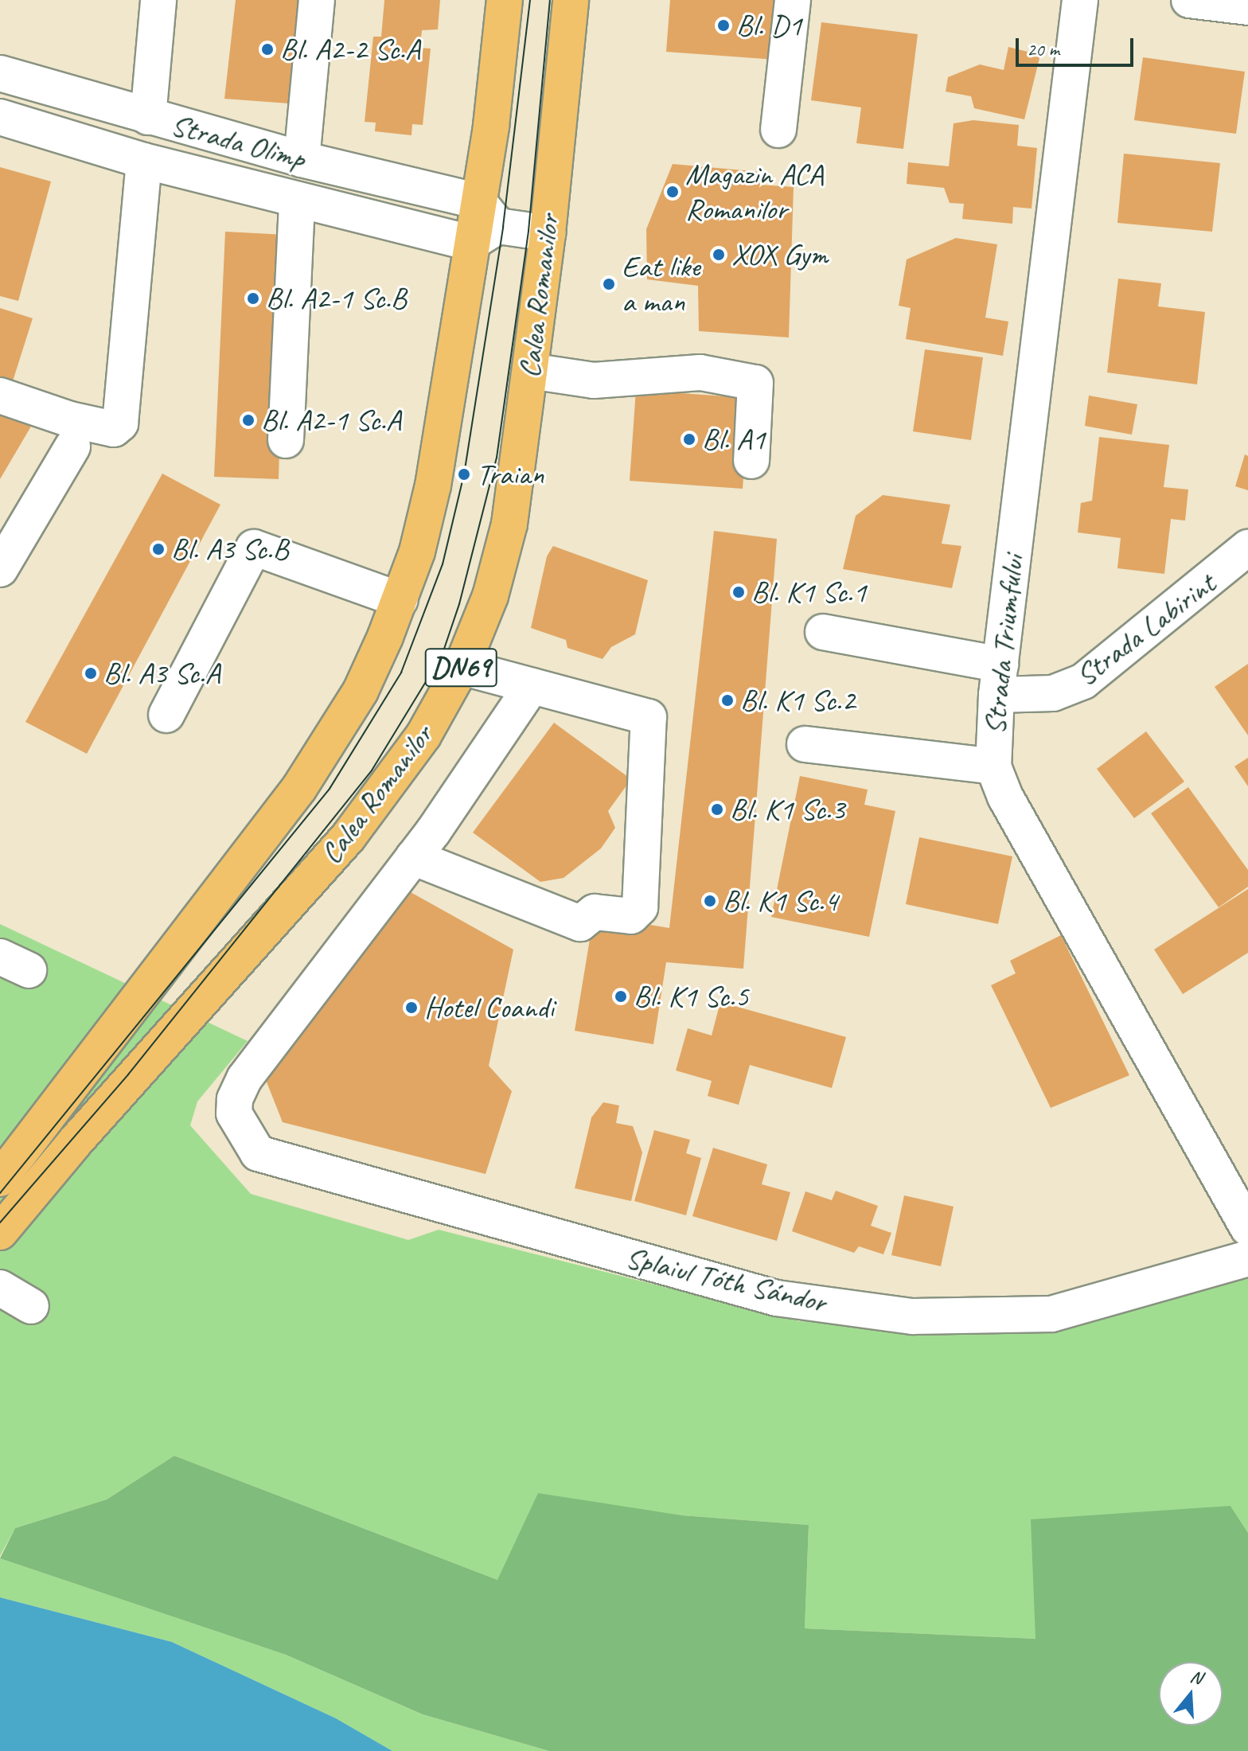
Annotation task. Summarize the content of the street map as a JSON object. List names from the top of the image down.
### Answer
{
  "streets": {
    "main road": ["Calea Romanilor", "DN69"],
    "street": [
      "Strada Olimp",
      "Strada Labirint",
      "Strada Triumfului",
      "Splaiul Tóth Sándor"
    ]
  },
  "crossings": [
    ["Strada Olimp", "DN69"],
    ["Strada Labirint", "Strada Triumfului"]
  ],
  "places": [
    "Bl. D1",
    "Bl. A2-2 Sc.A",
    "Magazin ACA Romanilor",
    "XOX Gym",
    "Eat like a man",
    "Bl. A2-1 Sc.B",
    "Bl. A2-1 Sc.A",
    "Bl. A1",
    "Traian",
    "Bl. A3 Sc.B",
    "Bl. K1 Sc.1",
    "Bl. A3 Sc.A",
    "Bl. K1 Sc.2",
    "Bl. K1 Sc.3",
    "Bl. K1 Sc.4",
    "Bl. K1 Sc.5",
    "Hotel Coandi"
  ],
  "scale_bar": "20 m",
  "north": "top"
}
